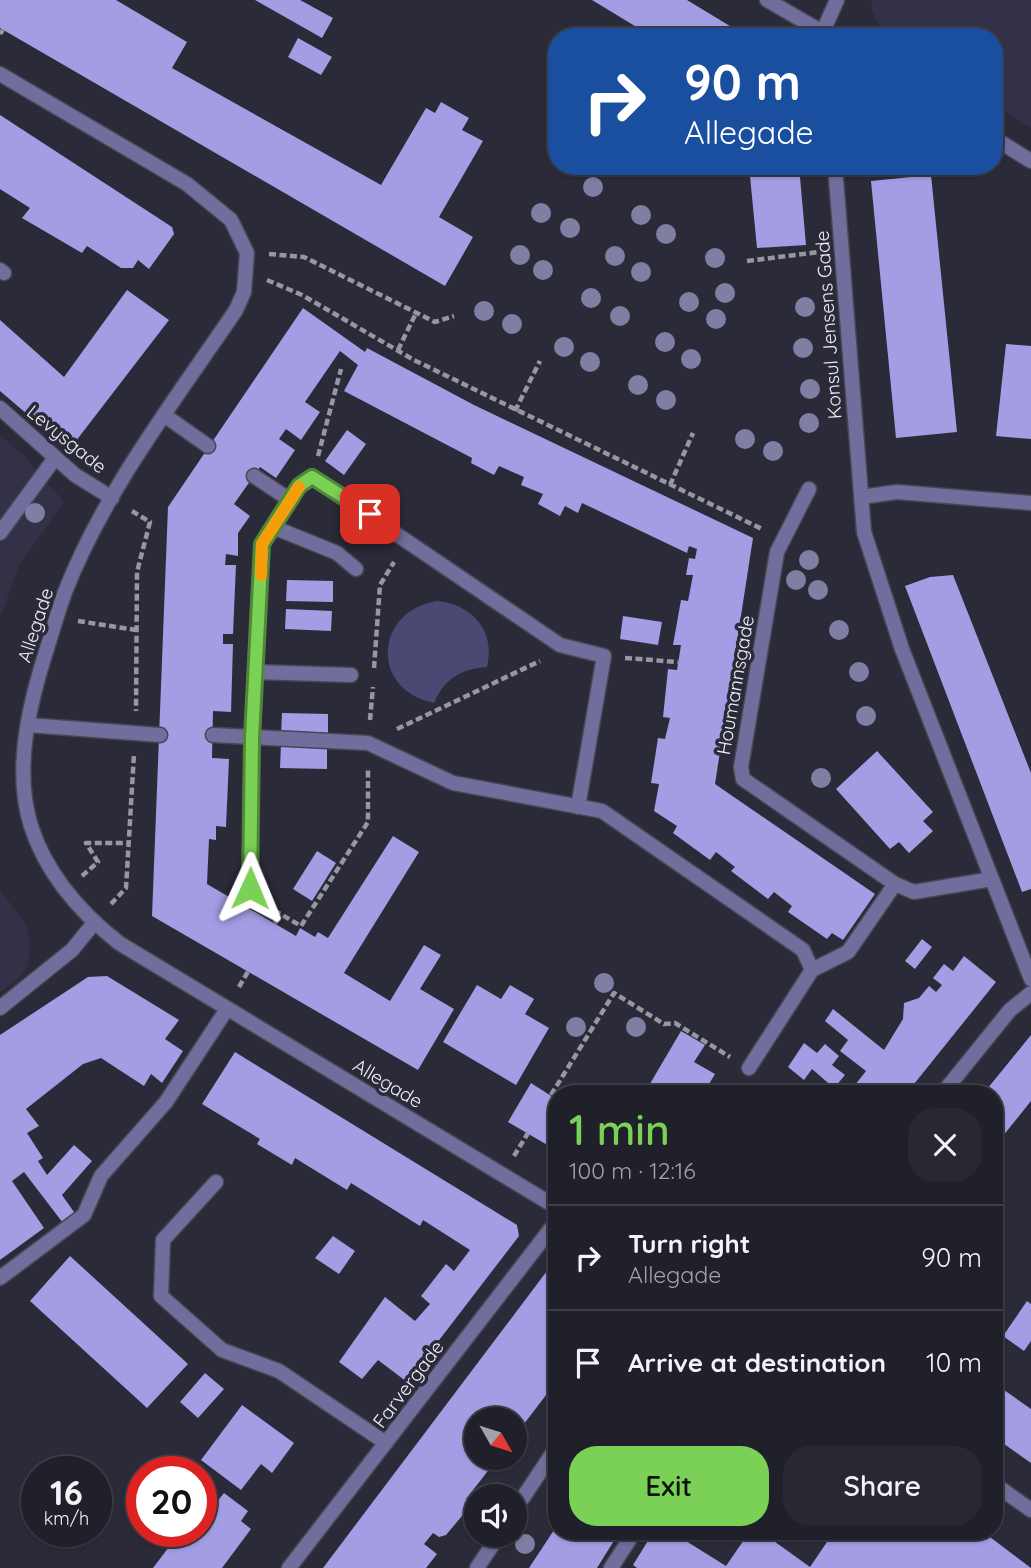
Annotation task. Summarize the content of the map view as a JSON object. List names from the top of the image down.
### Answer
{
  "streets": {
    "street": [
      "Konsul Jensens Gade",
      "Levysgade",
      "Allegade",
      "Houmannsgade",
      "Farvergade"
    ]
  },
  "crossings": [
    ["Levysgade", "Allegade"]
  ],
  "north": "bottom right",
  "page": {
    "turn": ["90 m", "Allegade"],
    "heading": ["1 min", "100 m · 12:16"],
    "list": [
      {
        "name": "Turn right",
        "note": "Allegade",
        "value": "90 m"
      },
      {
        "name": "Arrive at destination",
        "value": "10 m"
      }
    ],
    "buttons": ["Exit", "Share"],
    "speed": "16 km/h",
    "limit": "20"
  }
}
